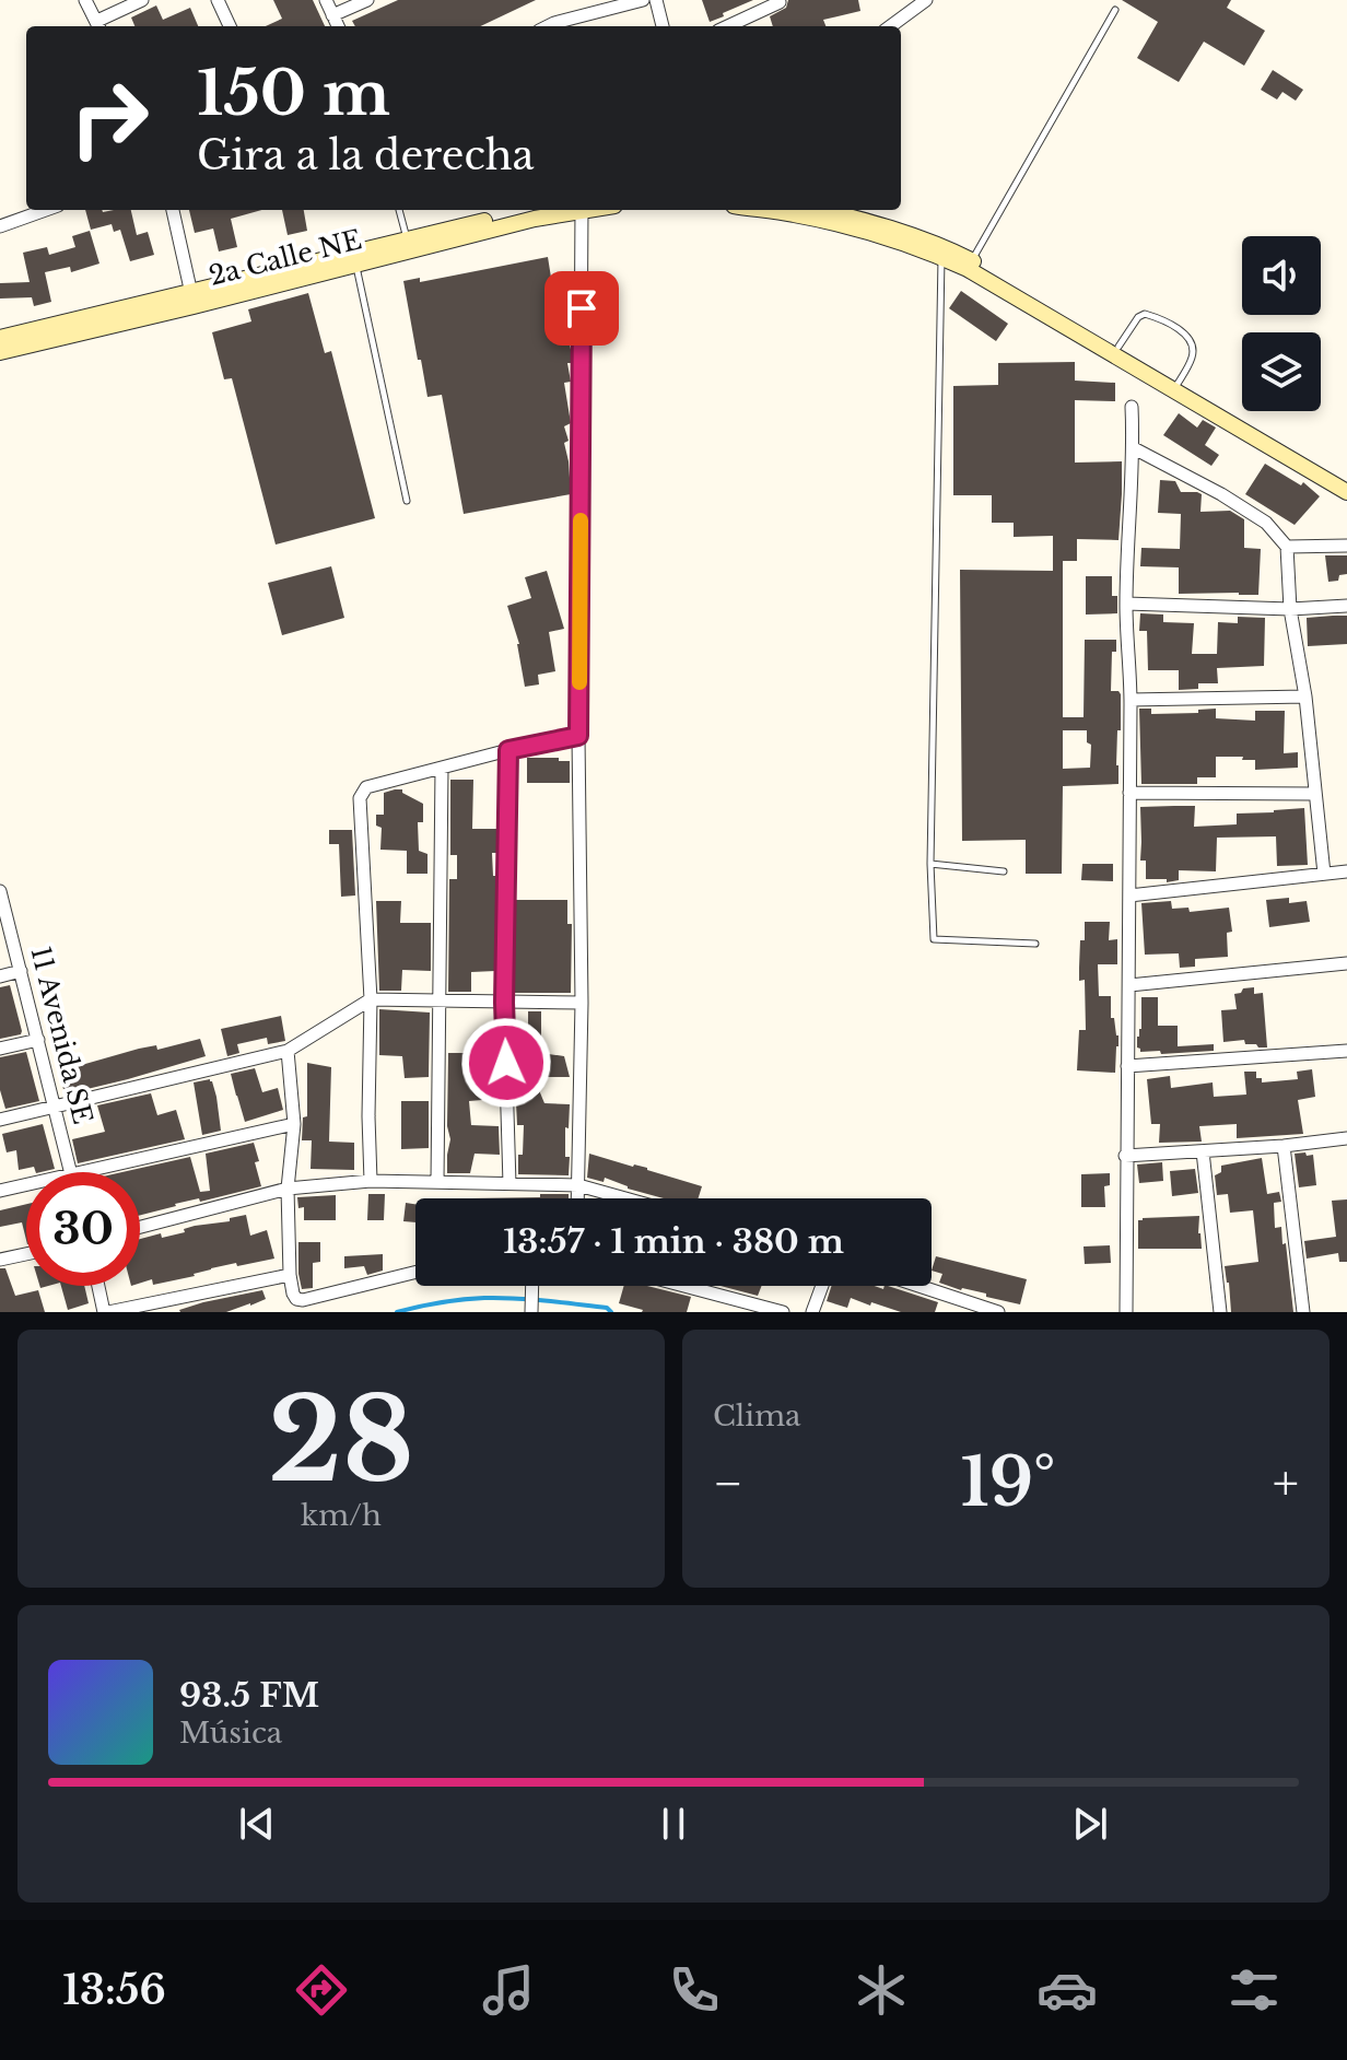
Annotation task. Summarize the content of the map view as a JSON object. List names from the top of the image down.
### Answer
{
  "streets": {
    "main road": ["2a Calle NE"],
    "street": ["11 Avenida SE"]
  },
  "page": {
    "turn": ["150 m", "Gira a la derecha"],
    "limit": "30",
    "trip": "13:57 · 1 min · 380 m",
    "tile": [
      ["28", "km/h"],
      "Clima"
    ],
    "heat": ["−", "19°", "+"],
    "song": ["93.5 FM", "Música"],
    "tabs": "13:56"
  }
}
